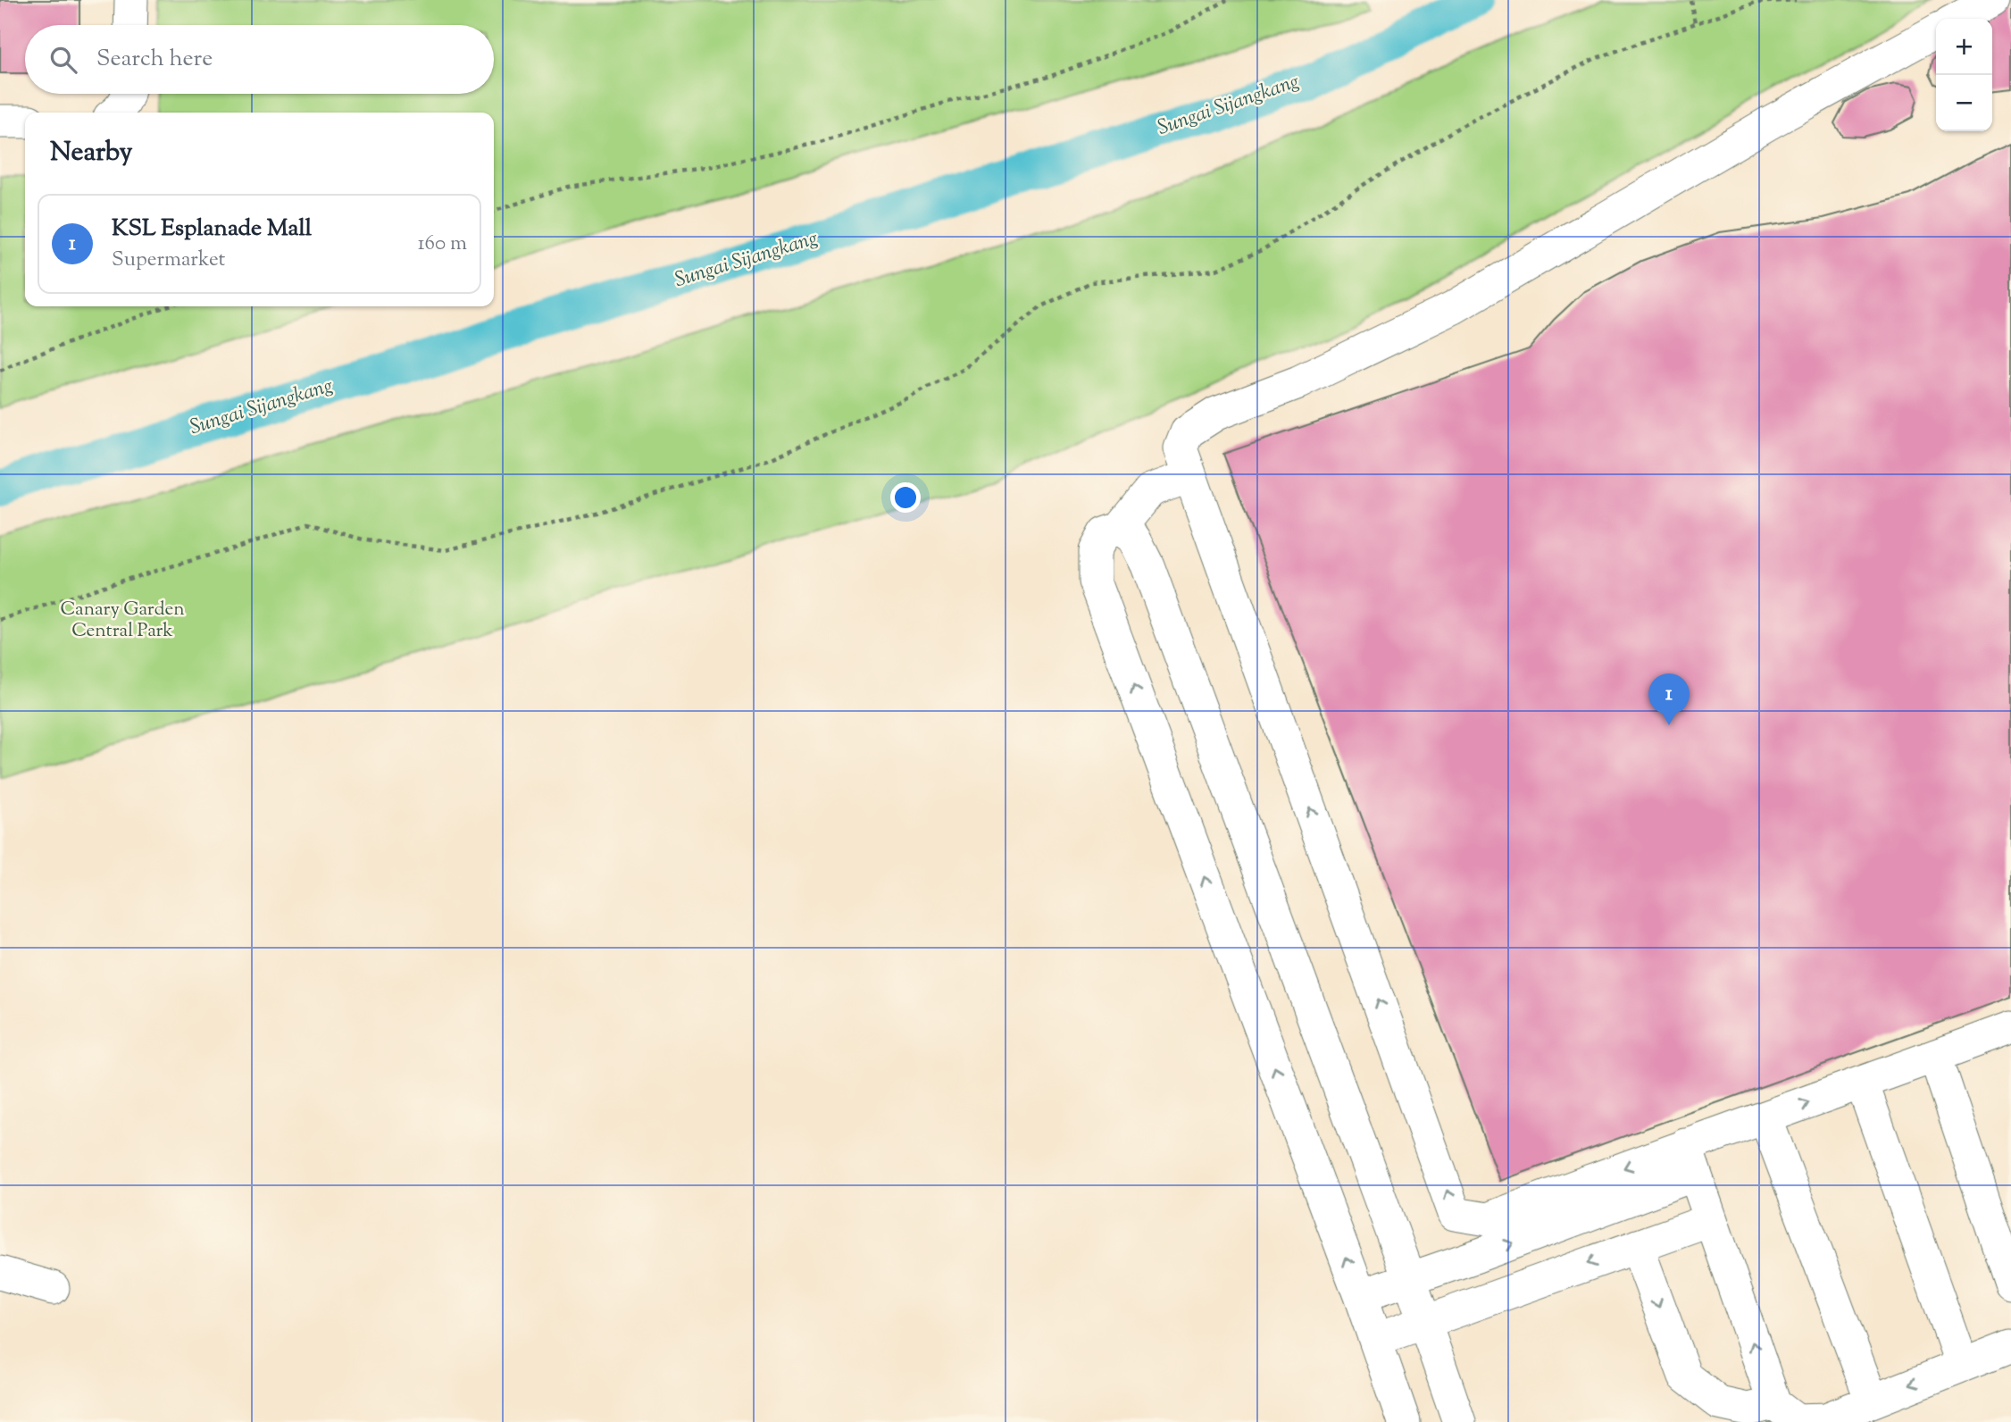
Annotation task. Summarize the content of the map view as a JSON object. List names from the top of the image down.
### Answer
{
  "water": ["Sungai Sijangkang"],
  "parks": ["Canary Garden Central Park"],
  "page": {
    "map_buttons": ["+", "−"],
    "search": "Search here",
    "heading": "Nearby",
    "list": [
      {
        "mark": "1",
        "name": "KSL Esplanade Mall",
        "note": "Supermarket",
        "value": "160 m"
      }
    ],
    "pins": "1"
  }
}
